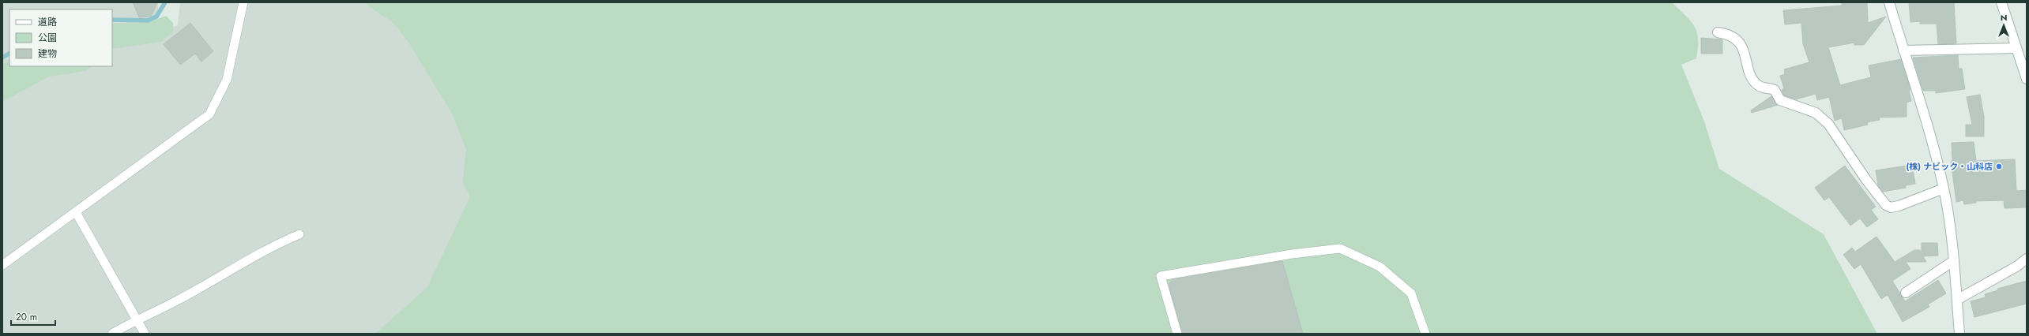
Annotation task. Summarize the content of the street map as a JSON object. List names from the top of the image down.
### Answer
{
  "places": ["(株) ナビック・山科店"],
  "legend": ["道路", "公園", "建物"],
  "scale_bar": "20 m",
  "north": "top"
}
